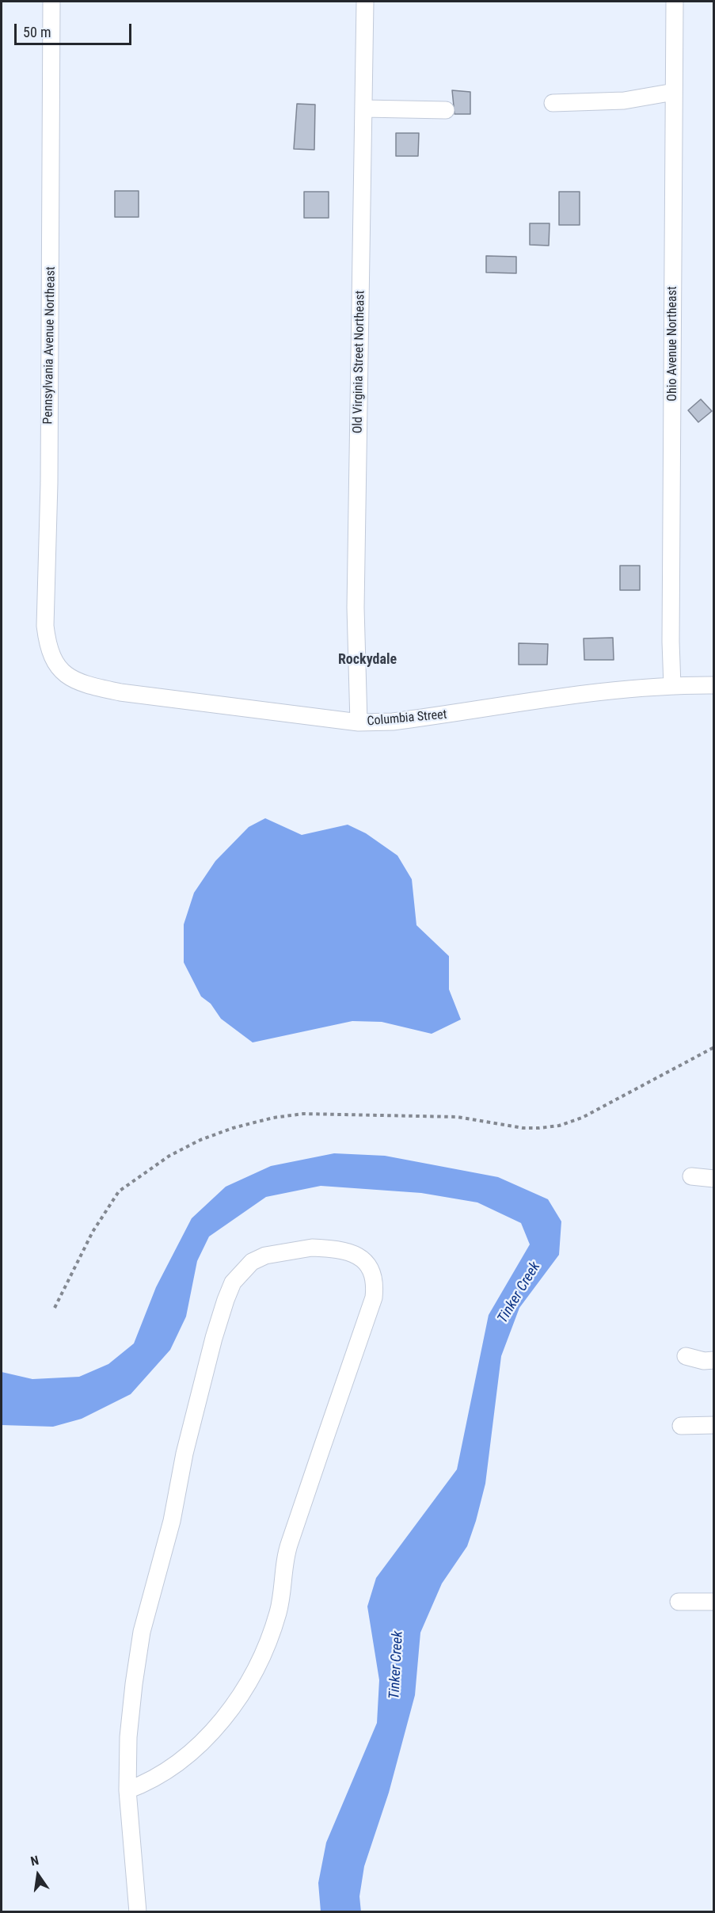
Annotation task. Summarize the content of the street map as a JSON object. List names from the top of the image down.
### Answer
{
  "streets": {
    "street": [
      "Ohio Avenue Northeast",
      "Pennsylvania Avenue Northeast",
      "Old Virginia Street Northeast",
      "Columbia Street"
    ]
  },
  "crossings": [
    ["Ohio Avenue Northeast", "Columbia Street"],
    ["Pennsylvania Avenue Northeast", "Columbia Street"],
    ["Old Virginia Street Northeast", "Columbia Street"]
  ],
  "districts": ["Rockydale"],
  "water": ["Tinker Creek"],
  "scale_bar": "50 m",
  "north": "top"
}
